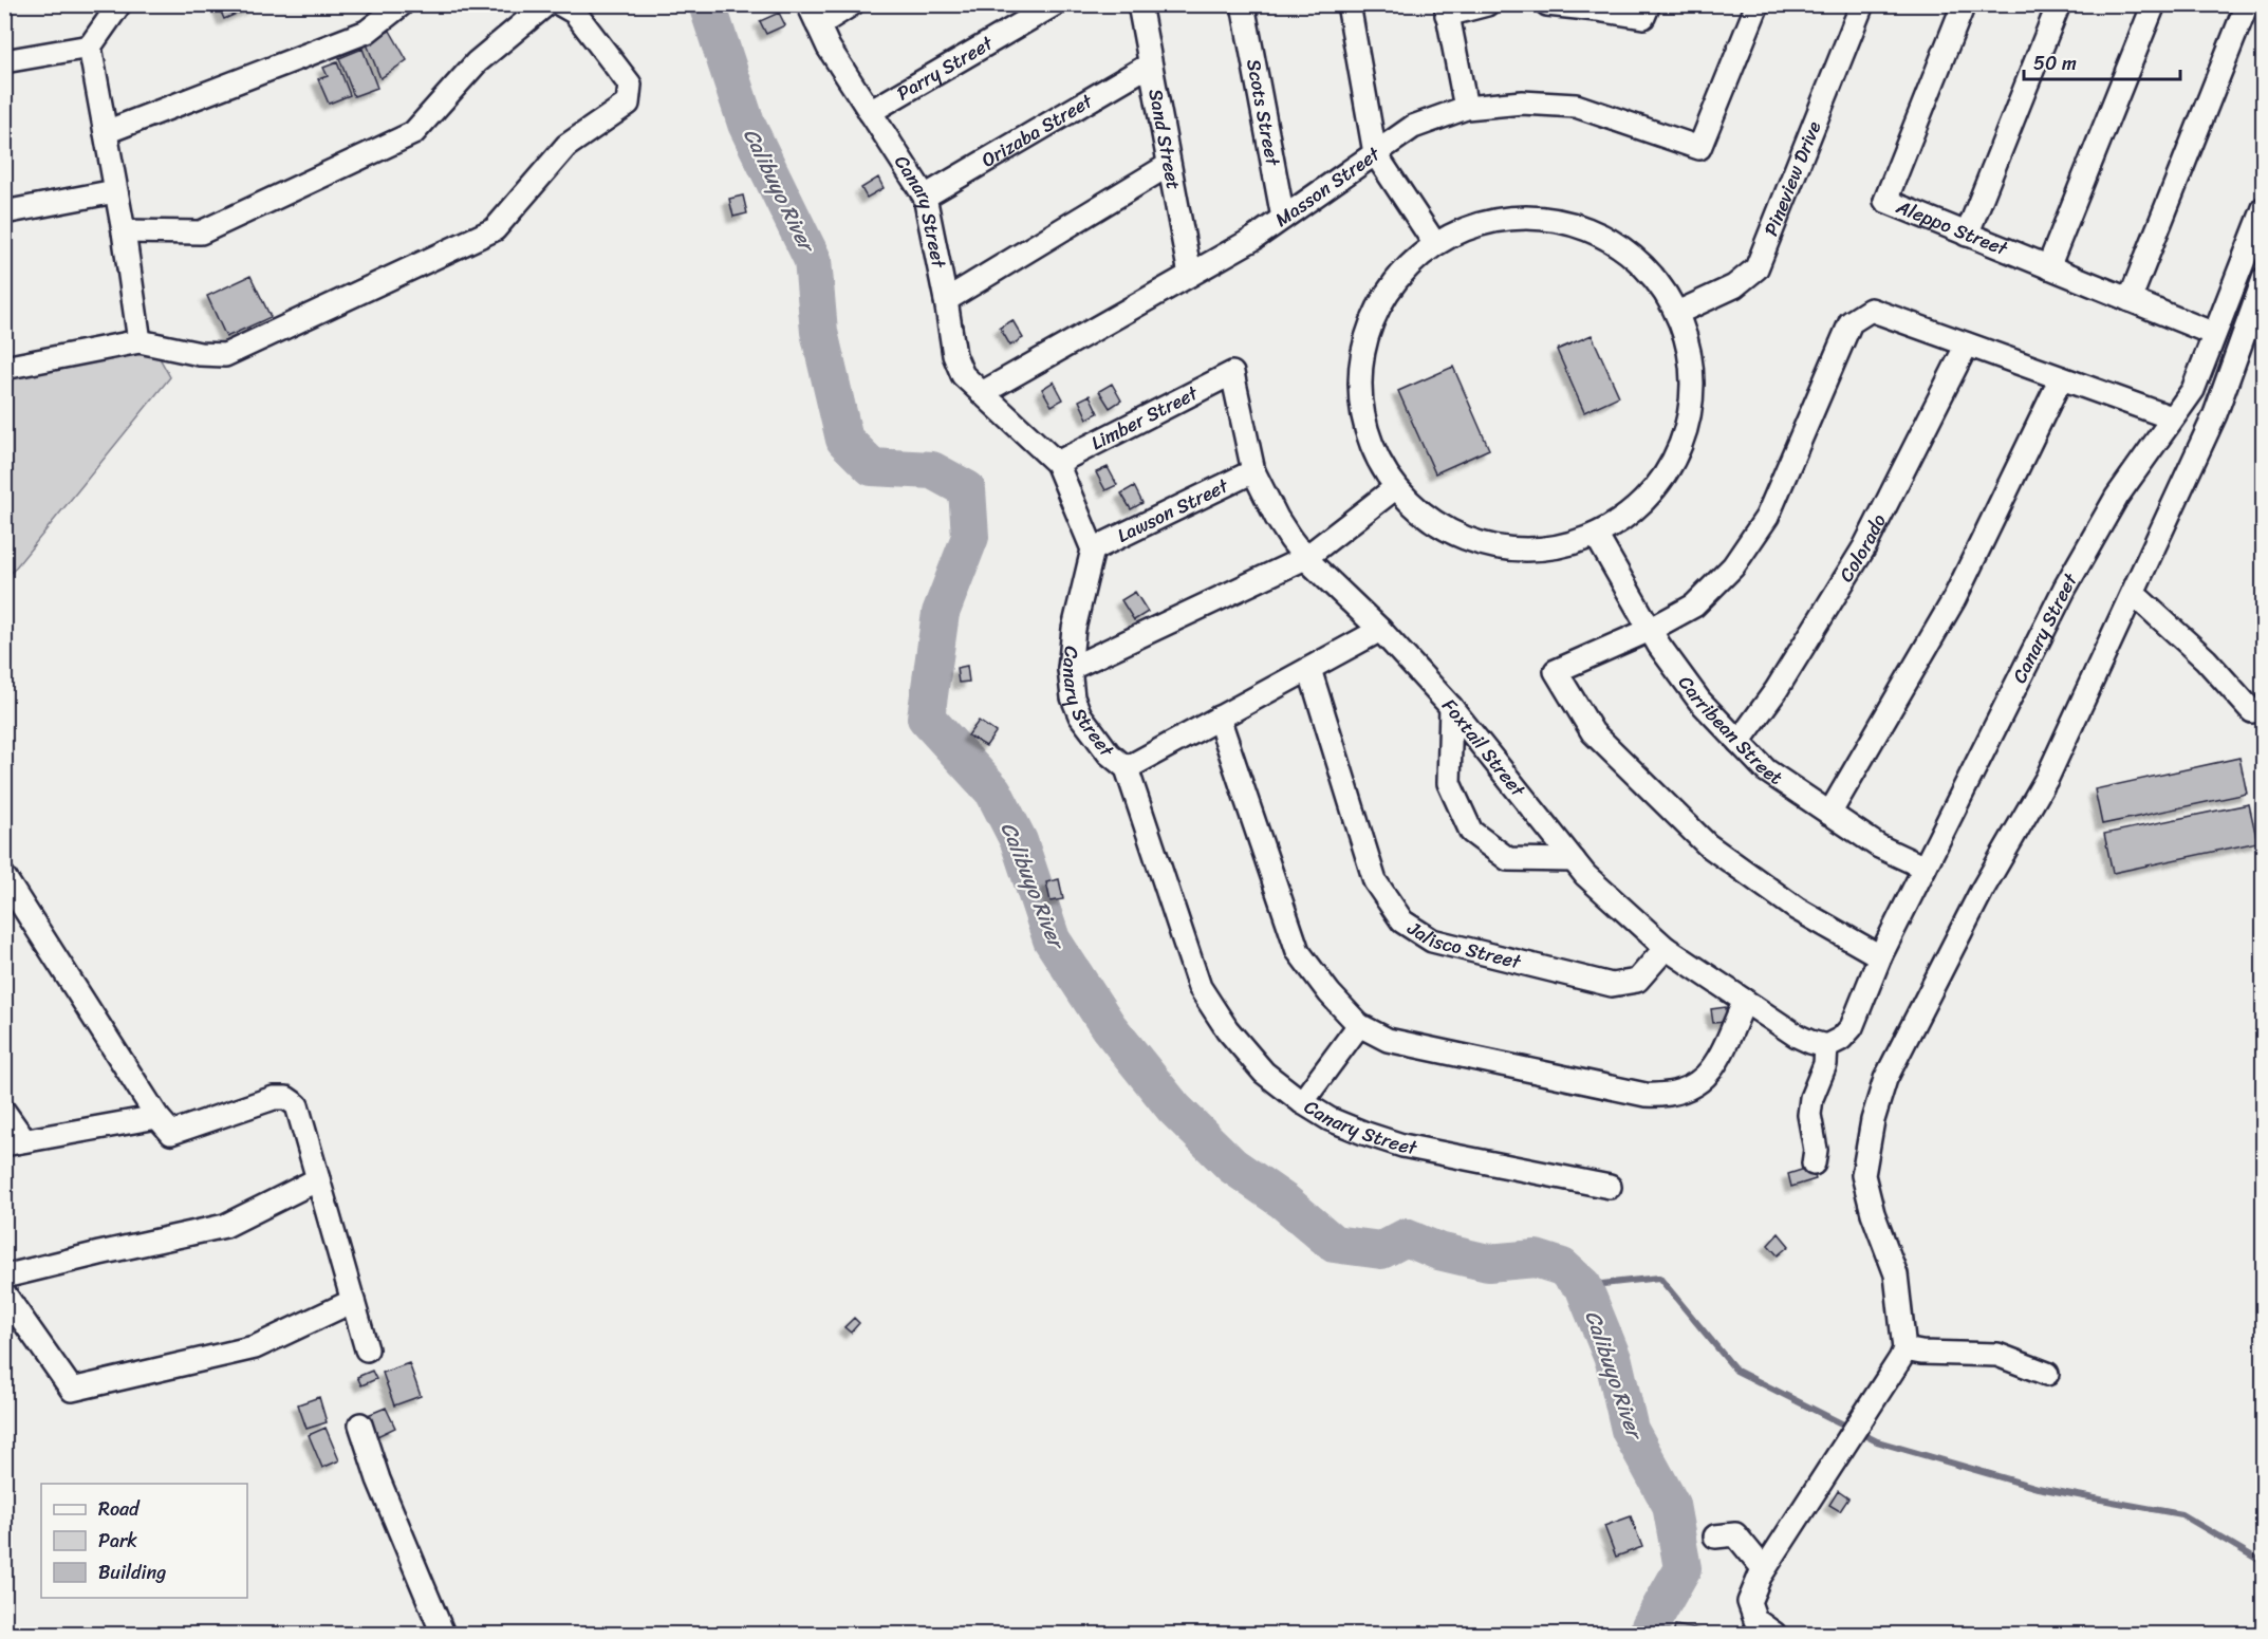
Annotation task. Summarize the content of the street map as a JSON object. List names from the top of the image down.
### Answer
{
  "streets": {
    "street": [
      "Parry Street",
      "Scots Street",
      "Orizaba Street",
      "Sand Street",
      "Pineview Drive",
      "Masson Street",
      "Canary Street",
      "Aleppo Street",
      "Limber Street",
      "Lawson Street",
      "Colorado",
      "Carribean Street",
      "Foxtail Street",
      "Jalisco Street"
    ]
  },
  "crossings": [
    ["Parry Street", "Canary Street"],
    ["Scots Street", "Masson Street"],
    ["Orizaba Street", "Sand Street"],
    ["Orizaba Street", "Canary Street"],
    ["Sand Street", "Masson Street"],
    ["Masson Street", "Canary Street"],
    ["Canary Street", "Aleppo Street"],
    ["Canary Street", "Limber Street"],
    ["Canary Street", "Lawson Street"],
    ["Canary Street", "Carribean Street"],
    ["Canary Street", "Foxtail Street"],
    ["Limber Street", "Foxtail Street"],
    ["Lawson Street", "Foxtail Street"],
    ["Colorado", "Carribean Street"],
    ["Foxtail Street", "Jalisco Street"]
  ],
  "water": ["Calibuyo River"],
  "legend": ["Road", "Park", "Building"],
  "scale_bar": "50 m"
}
